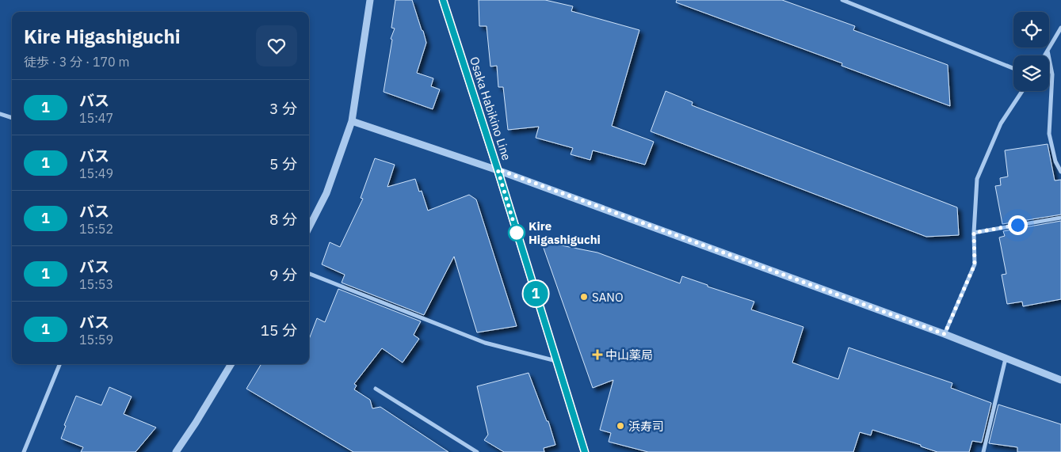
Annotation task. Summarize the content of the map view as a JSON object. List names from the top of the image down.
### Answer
{
  "streets": {
    "main road": ["Osaka Habikino Line"]
  },
  "places": {
    "other": ["Kire Higashiguchi", "SANO", "浜寿司"],
    "health": ["中山薬局"]
  },
  "lines": ["bus line 1"],
  "page": {
    "on_map": "1",
    "heading": ["Kire Higashiguchi", "徒歩 · 3 分 · 170 m"],
    "list": [
      {
        "mark": "1",
        "name": "バス",
        "note": "15:47",
        "value": "3 分"
      },
      {
        "mark": "1",
        "name": "バス",
        "note": "15:49",
        "value": "5 分"
      },
      {
        "mark": "1",
        "name": "バス",
        "note": "15:52",
        "value": "8 分"
      },
      {
        "mark": "1",
        "name": "バス",
        "note": "15:53",
        "value": "9 分"
      },
      {
        "mark": "1",
        "name": "バス",
        "note": "15:59",
        "value": "15 分"
      }
    ]
  }
}
